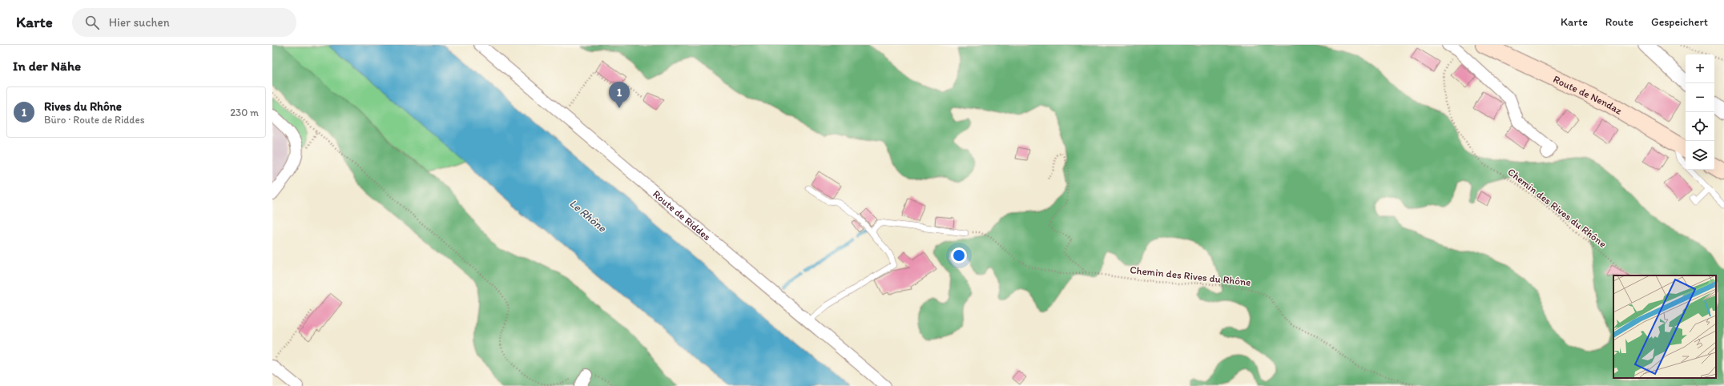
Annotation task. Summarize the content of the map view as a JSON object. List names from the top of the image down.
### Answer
{
  "streets": {
    "main road": ["Route de Nendaz"],
    "street": ["Route de Riddes"],
    "path": ["Chemin des Rives du Rhône"]
  },
  "water": ["Le Rhône"],
  "page": {
    "header": "Karte",
    "search": "Hier suchen",
    "nav": ["Karte", "Route", "Gespeichert"],
    "heading": "In der Nähe",
    "map_buttons": ["+", "−"],
    "pins": "1",
    "list": [
      {
        "mark": "1",
        "name": "Rives du Rhône",
        "note": "Büro · Route de Riddes",
        "value": "230 m"
      }
    ]
  }
}
